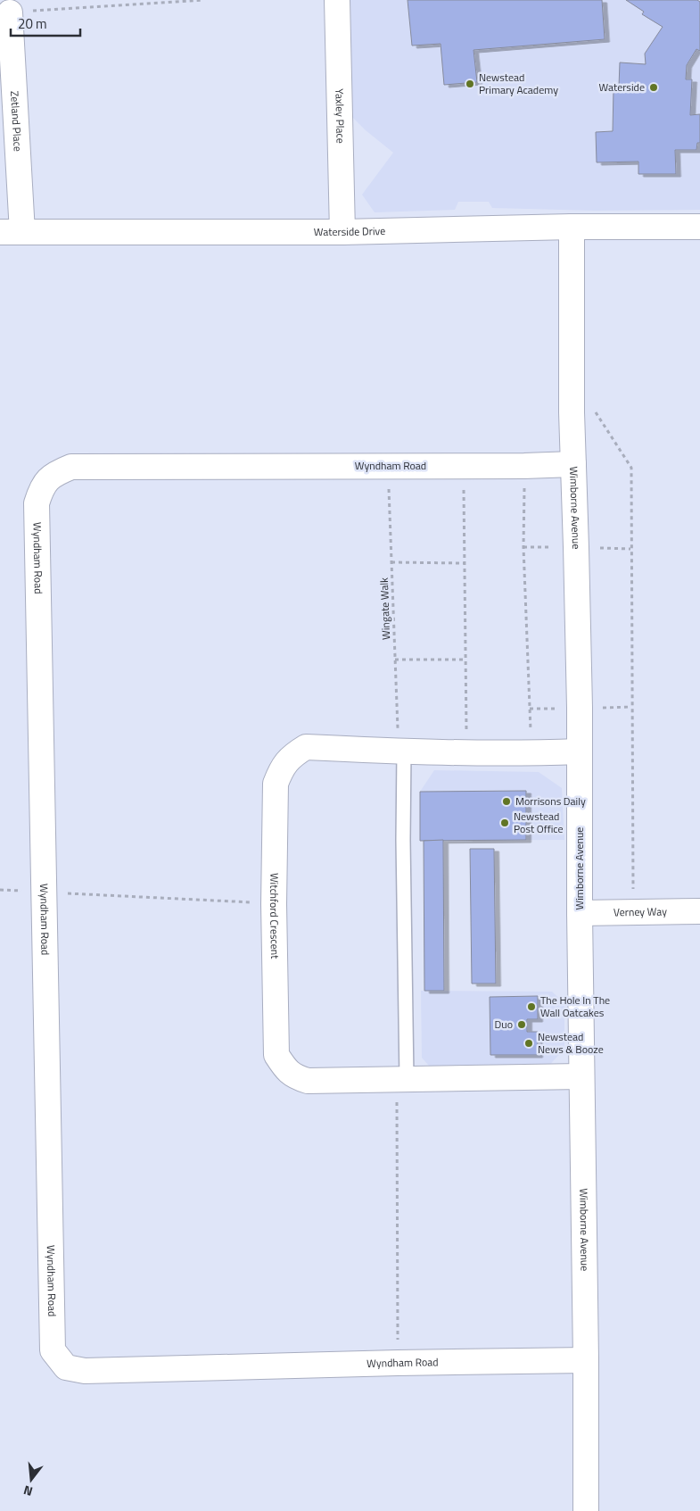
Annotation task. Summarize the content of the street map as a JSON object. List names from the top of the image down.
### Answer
{
  "streets": {
    "street": [
      "Yaxley Place",
      "Zetland Place",
      "Waterside Drive",
      "Wyndham Road",
      "Wimborne Avenue",
      "Verney Way",
      "Witchford Crescent"
    ],
    "path": ["Wingate Walk"]
  },
  "crossings": [
    ["Yaxley Place", "Waterside Drive"],
    ["Zetland Place", "Waterside Drive"],
    ["Waterside Drive", "Wimborne Avenue"],
    ["Wyndham Road", "Wimborne Avenue"],
    ["Wyndham Road", "Wingate Walk"],
    ["Wimborne Avenue", "Verney Way"],
    ["Wimborne Avenue", "Witchford Crescent"],
    ["Wingate Walk", "Witchford Crescent"]
  ],
  "places": [
    "Newstead Primary Academy",
    "Waterside",
    "Morrisons Daily",
    "Newstead Post Office",
    "The Hole In The Wall Oatcakes",
    "Duo",
    "Newstead News & Booze"
  ],
  "scale_bar": "20 m",
  "north": "bottom"
}
